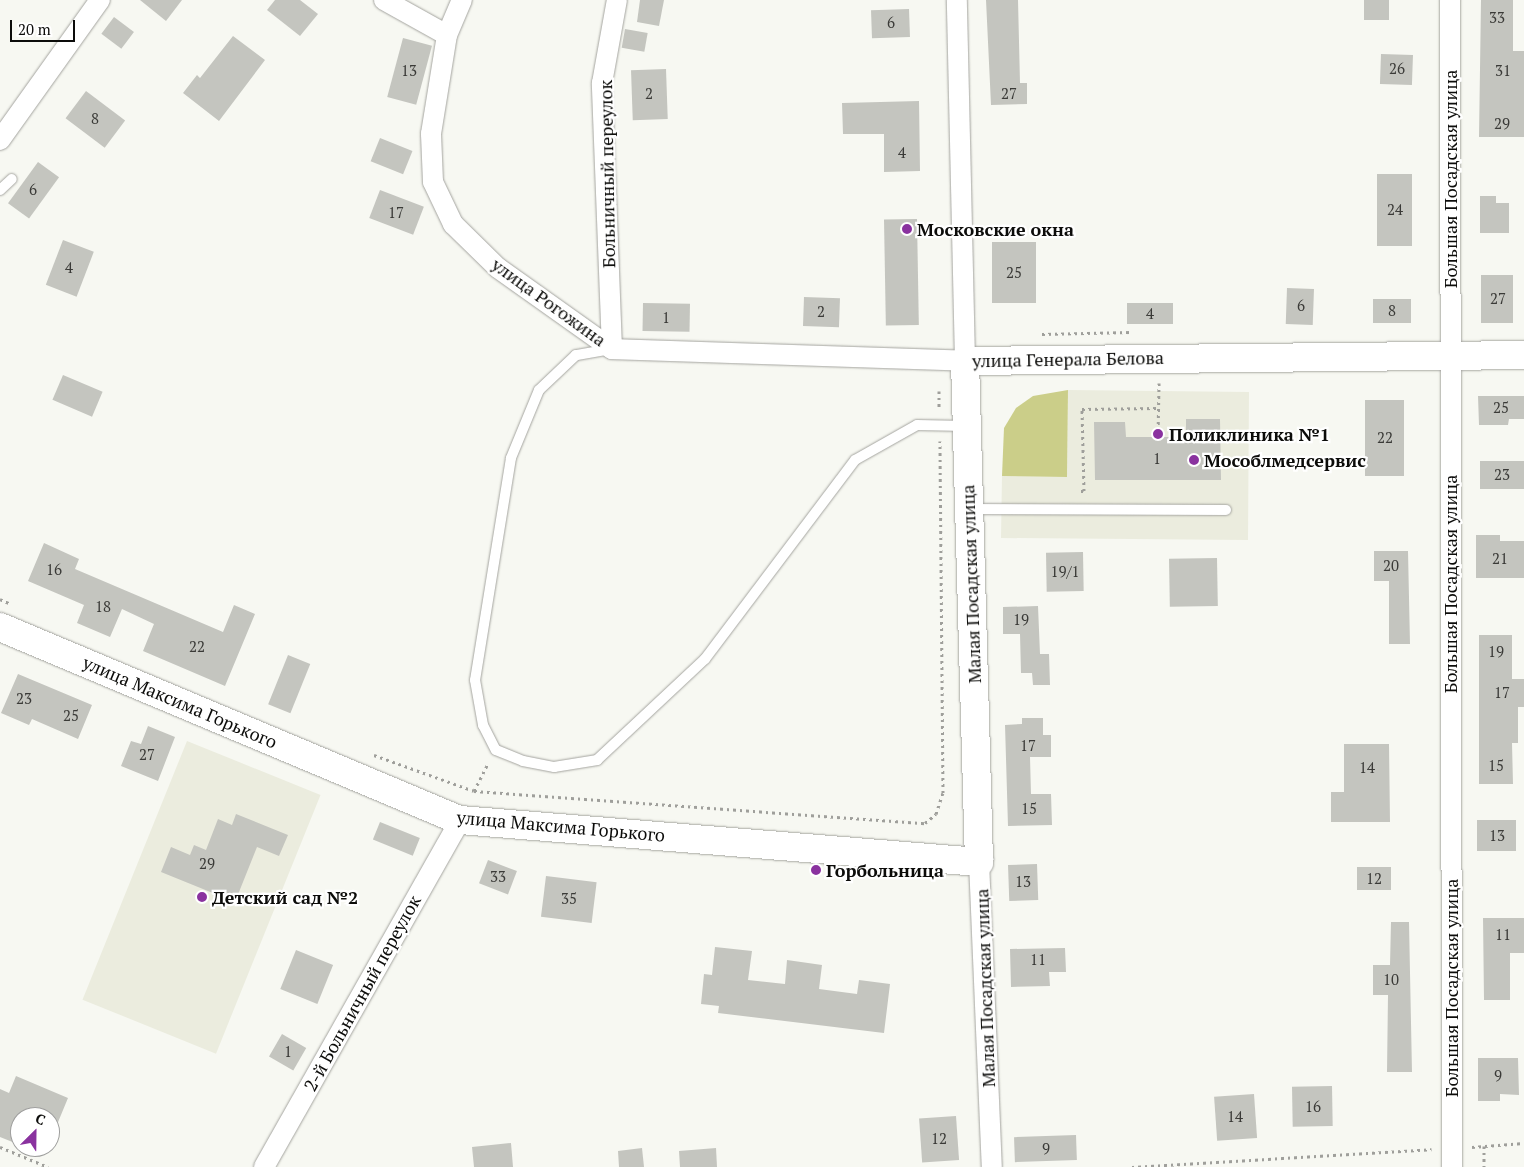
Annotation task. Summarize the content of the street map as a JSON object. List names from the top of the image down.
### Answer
{
  "streets": {
    "main road": ["улица Генерала Белова", "Малая Посадская улица", "улица Максима Горького"],
    "street": [
      "Больничный переулок",
      "Большая Посадская улица",
      "улица Рогожина",
      "2-й Больничный переулок"
    ]
  },
  "crossings": [
    ["Больничный переулок", "улица Рогожина"],
    ["Больничный переулок", "улица Генерала Белова"],
    ["Большая Посадская улица", "улица Генерала Белова"],
    ["улица Рогожина", "улица Генерала Белова"],
    ["улица Генерала Белова", "Малая Посадская улица"],
    ["Малая Посадская улица", "улица Максима Горького"],
    ["улица Максима Горького", "2-й Больничный переулок"]
  ],
  "places": [
    "Московские окна",
    "Поликлиника №1",
    "Мособлмедсервис",
    "Горбольница",
    "Детский сад №2"
  ],
  "house_numbers": [
    "33",
    "6",
    "26",
    "13",
    "31",
    "2",
    "27",
    "8",
    "29",
    "4",
    "6",
    "24",
    "17",
    "4",
    "25",
    "27",
    "6",
    "8",
    "2",
    "4",
    "1",
    "25",
    "22",
    "1",
    "23",
    "21",
    "20",
    "16",
    "19/1",
    "18",
    "19",
    "22",
    "19",
    "17",
    "23",
    "25",
    "17",
    "27",
    "15",
    "14",
    "15",
    "13",
    "29",
    "33",
    "12",
    "13",
    "35",
    "11",
    "11",
    "10",
    "1",
    "9",
    "16",
    "14",
    "12",
    "9"
  ],
  "scale_bar": "20 m",
  "north": "top right"
}
